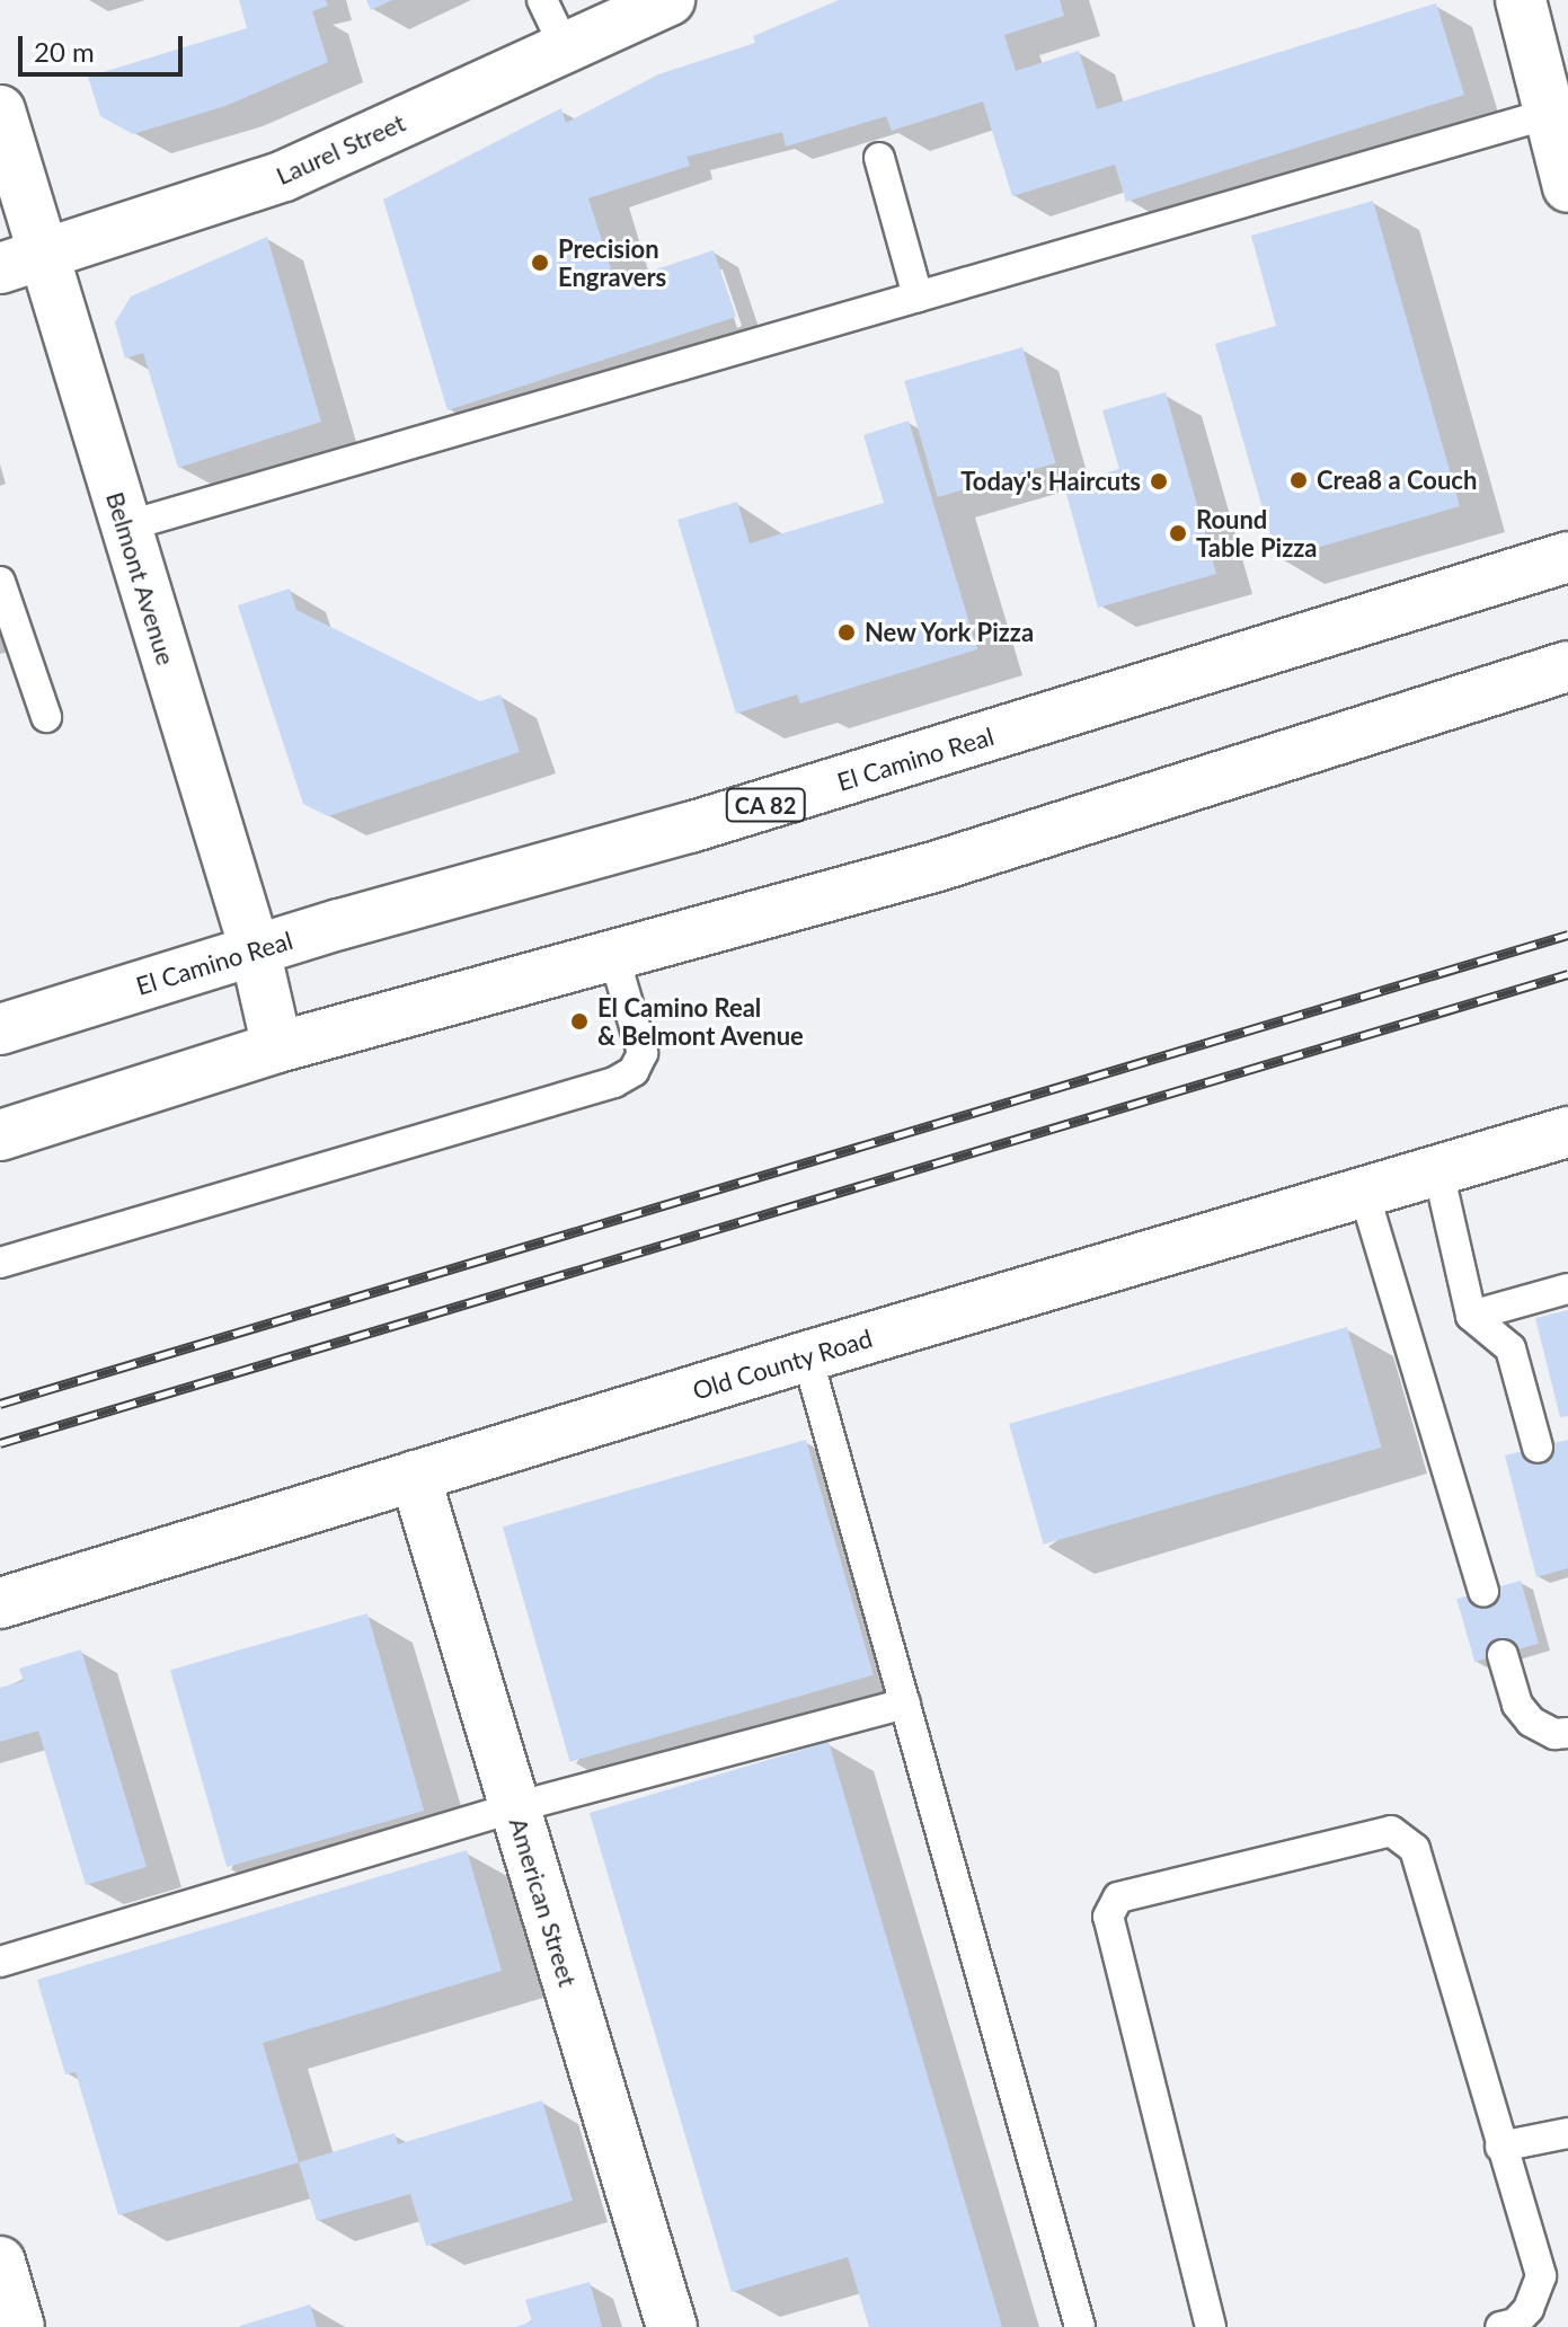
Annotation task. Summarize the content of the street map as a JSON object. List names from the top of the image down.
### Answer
{
  "streets": {
    "street": [
      "Laurel Street",
      "Belmont Avenue",
      "El Camino Real",
      "CA 82",
      "Old County Road",
      "American Street"
    ]
  },
  "crossings": [
    ["Laurel Street", "Belmont Avenue"],
    ["Belmont Avenue", "El Camino Real"],
    ["Old County Road", "American Street"]
  ],
  "places": [
    "Precision Engravers",
    "Crea8 a Couch",
    "Today's Haircuts",
    "Round Table Pizza",
    "New York Pizza",
    "El Camino Real & Belmont Avenue"
  ],
  "scale_bar": "20 m"
}
